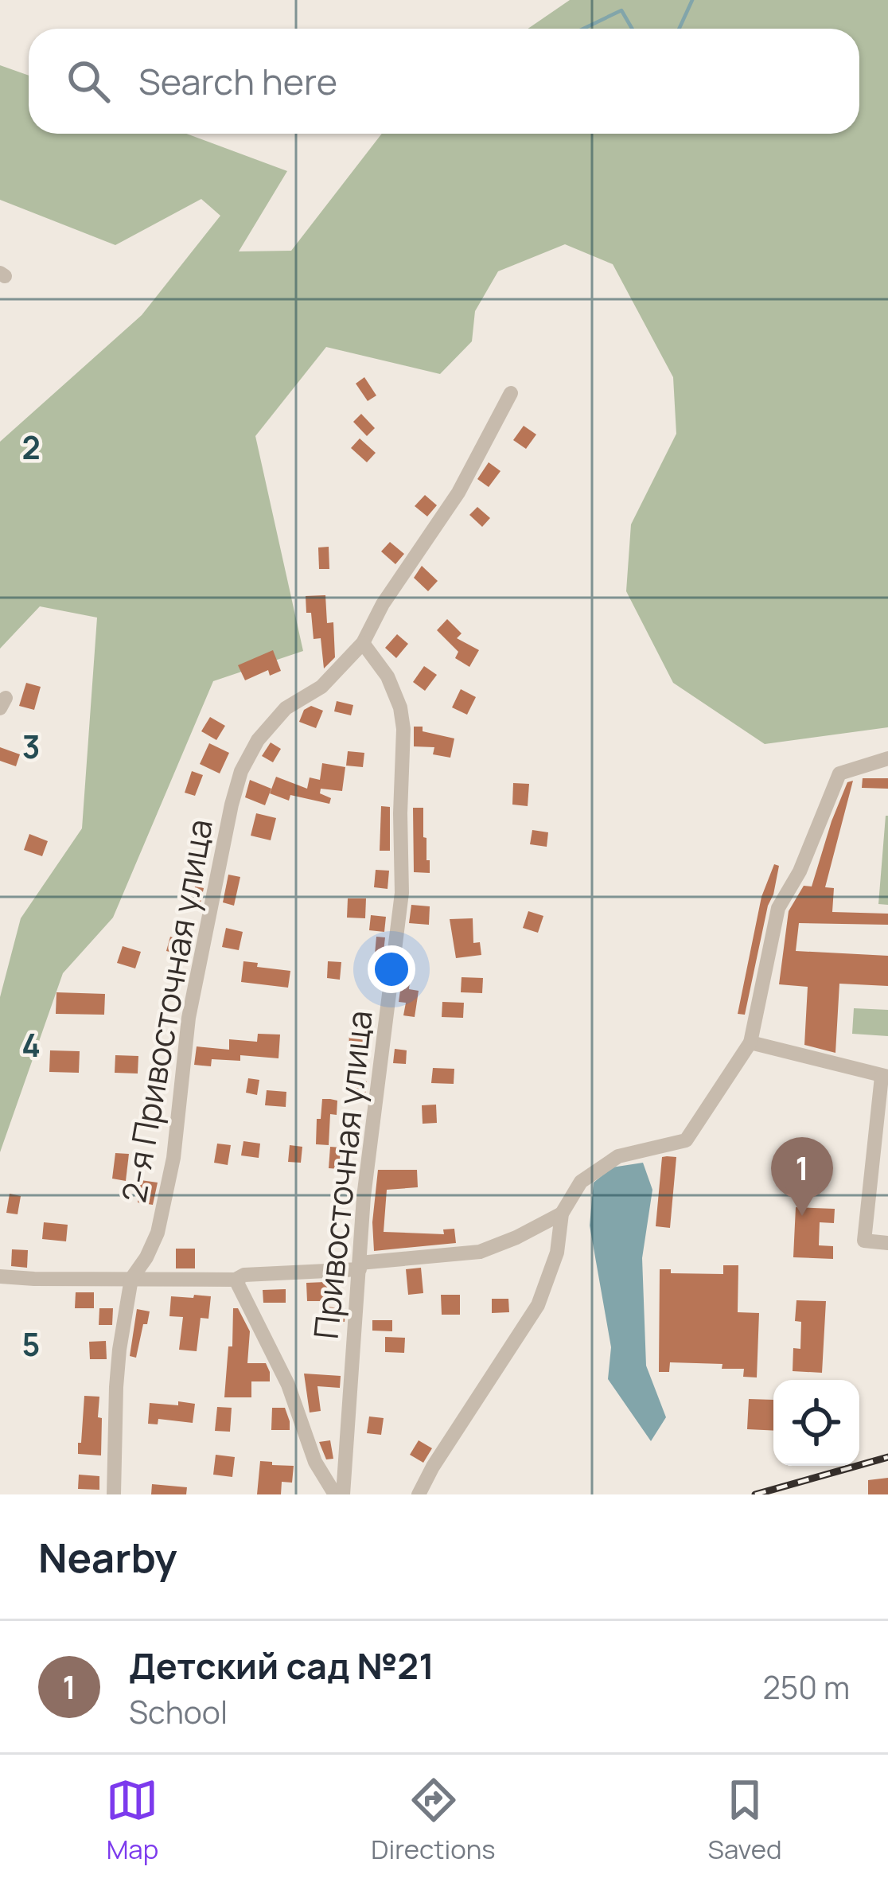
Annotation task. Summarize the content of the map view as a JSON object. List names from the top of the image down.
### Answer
{
  "streets": {
    "street": ["2-я Привосточная улица", "Привосточная улица"]
  },
  "crossings": [
    ["2-я Привосточная улица", "Привосточная улица"]
  ],
  "page": {
    "search": "Search here",
    "pins": "1",
    "heading": "Nearby",
    "list": [
      {
        "mark": "1",
        "name": "Детский сад №21",
        "note": "School",
        "value": "250 m"
      }
    ],
    "nav": ["Map", "Directions", "Saved"]
  },
  "grid": {
    "rows": [
      "2",
      "3",
      "4",
      "5"
    ]
  }
}
